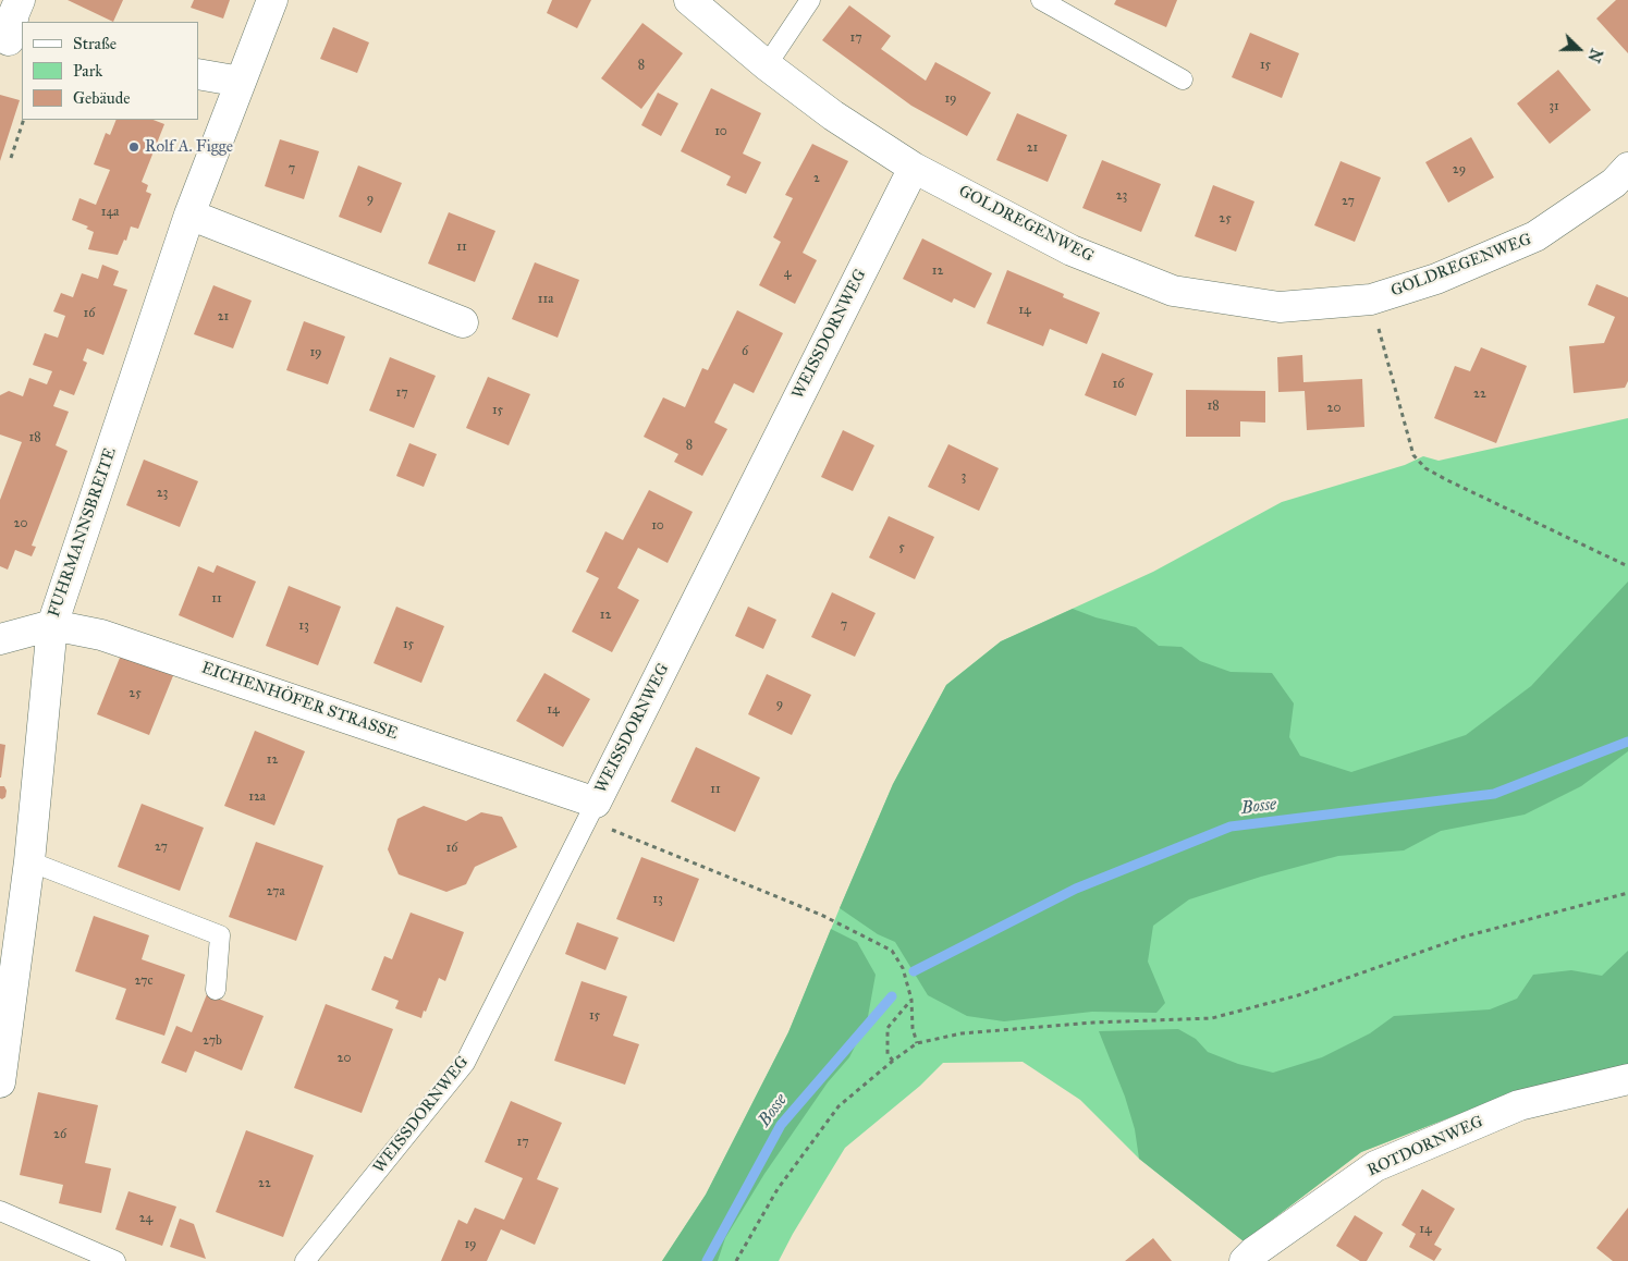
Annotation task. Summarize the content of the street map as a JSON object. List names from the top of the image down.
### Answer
{
  "streets": {
    "street": [
      "GOLDREGENWEG",
      "WEISSDORNWEG",
      "FUHRMANNSBREITE",
      "EICHENHÖFER STRASSE",
      "ROTDORNWEG"
    ]
  },
  "crossings": [
    ["GOLDREGENWEG", "WEISSDORNWEG"],
    ["WEISSDORNWEG", "EICHENHÖFER STRASSE"],
    ["FUHRMANNSBREITE", "EICHENHÖFER STRASSE"]
  ],
  "water": ["Bosse"],
  "places": ["Rolf A. Figge"],
  "house_numbers": [
    "17",
    "8",
    "15",
    "19",
    "31",
    "10",
    "21",
    "7",
    "29",
    "2",
    "23",
    "9",
    "27",
    "14a",
    "25",
    "11",
    "12",
    "4",
    "11a",
    "14",
    "16",
    "21",
    "6",
    "19",
    "16",
    "17",
    "22",
    "18",
    "20",
    "15",
    "18",
    "8",
    "3",
    "23",
    "20",
    "10",
    "5",
    "11",
    "12",
    "7",
    "13",
    "15",
    "25",
    "9",
    "14",
    "12",
    "11",
    "12a",
    "27",
    "16",
    "27a",
    "13",
    "27c",
    "15",
    "27b",
    "20",
    "26",
    "17",
    "22",
    "24",
    "14",
    "19"
  ],
  "legend": ["Straße", "Park", "Gebäude"],
  "north": "right"
}
